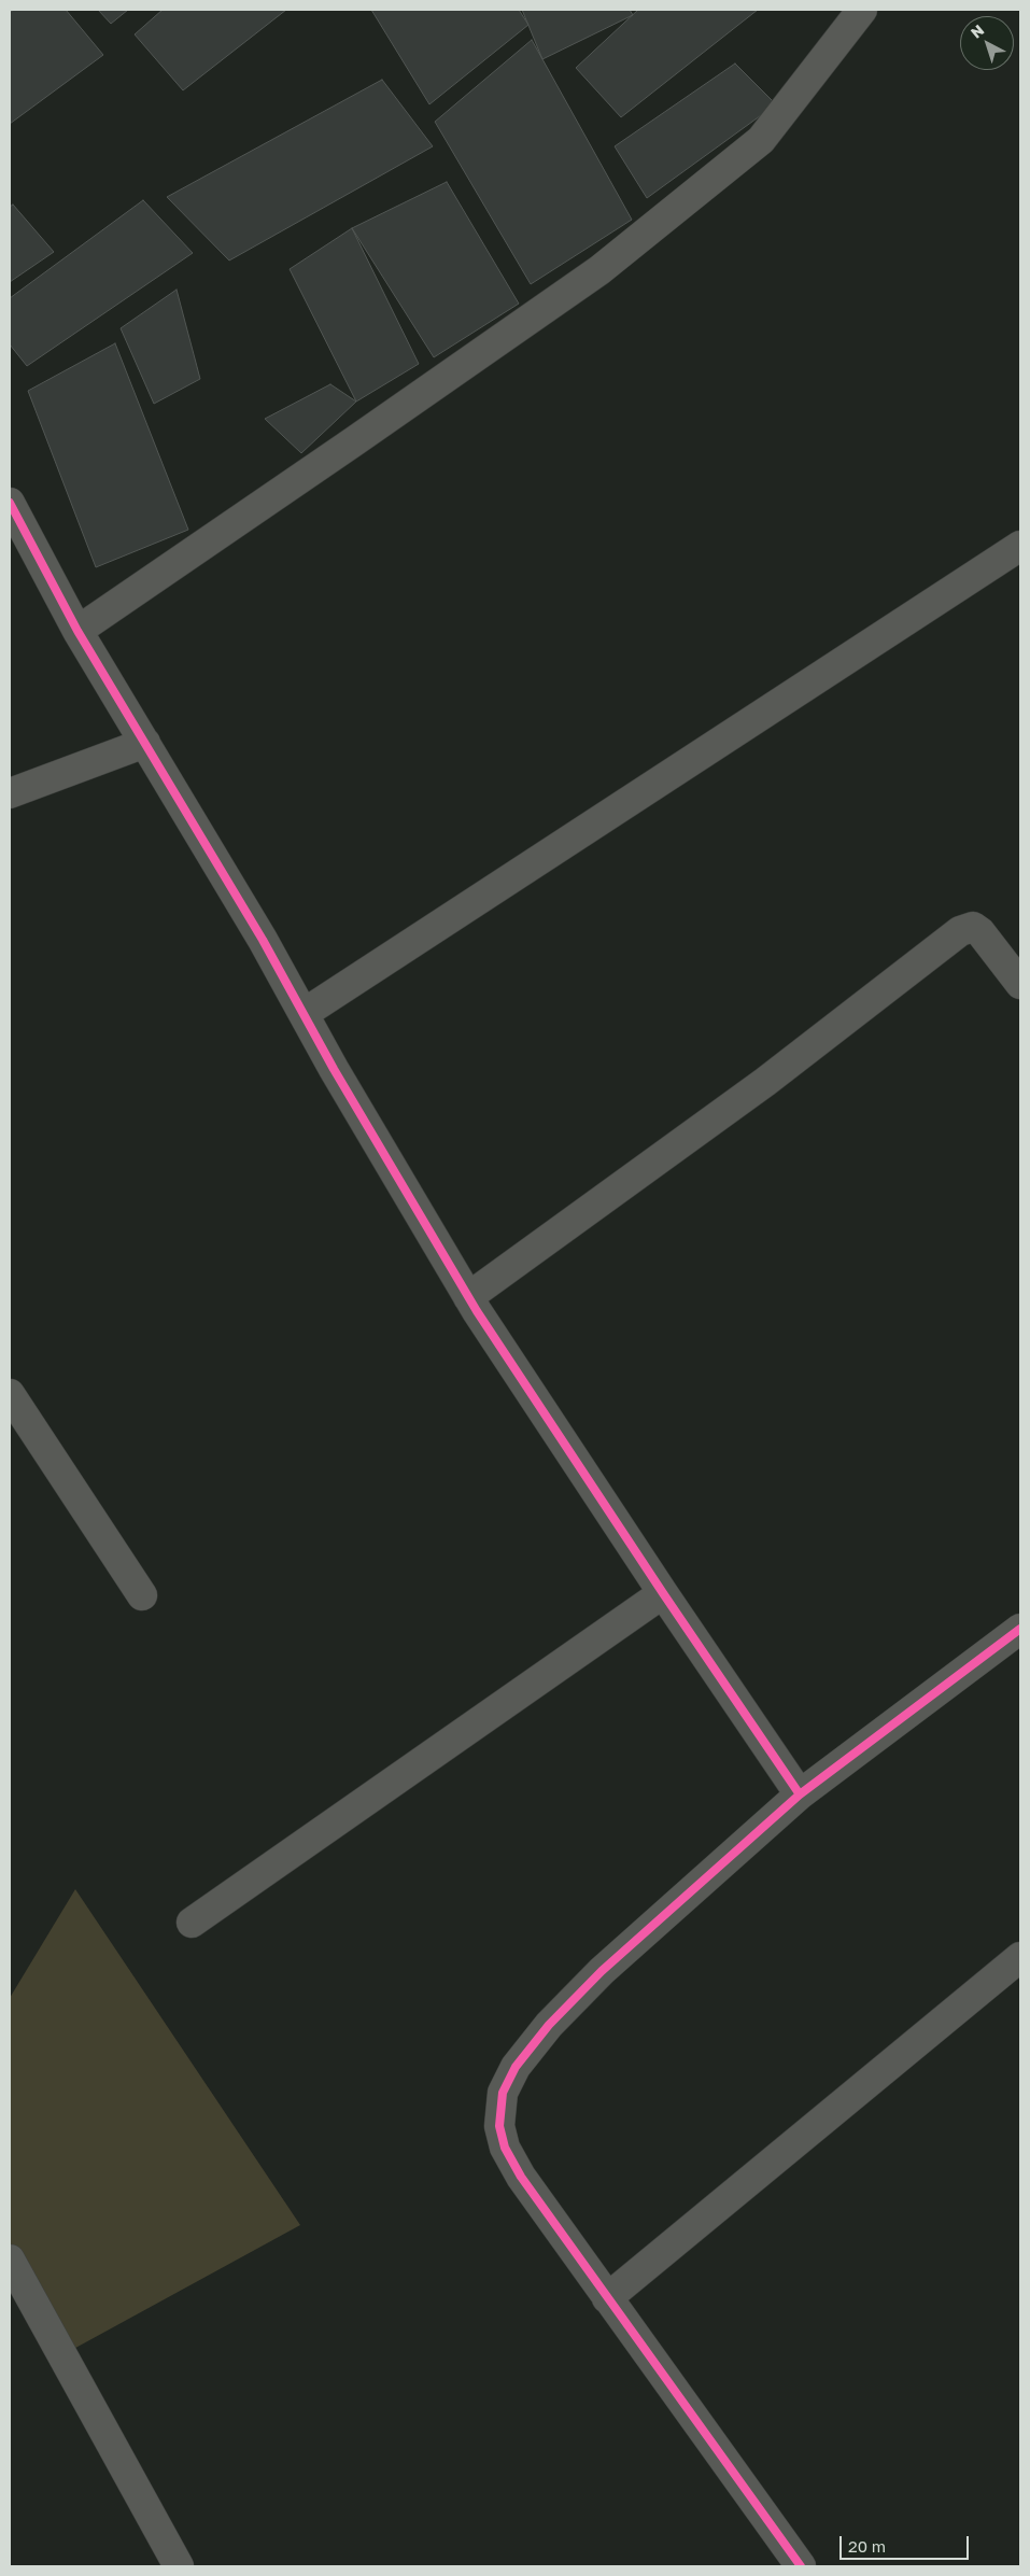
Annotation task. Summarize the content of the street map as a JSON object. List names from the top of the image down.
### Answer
{
  "scale_bar": "20 m",
  "north": "top left"
}
